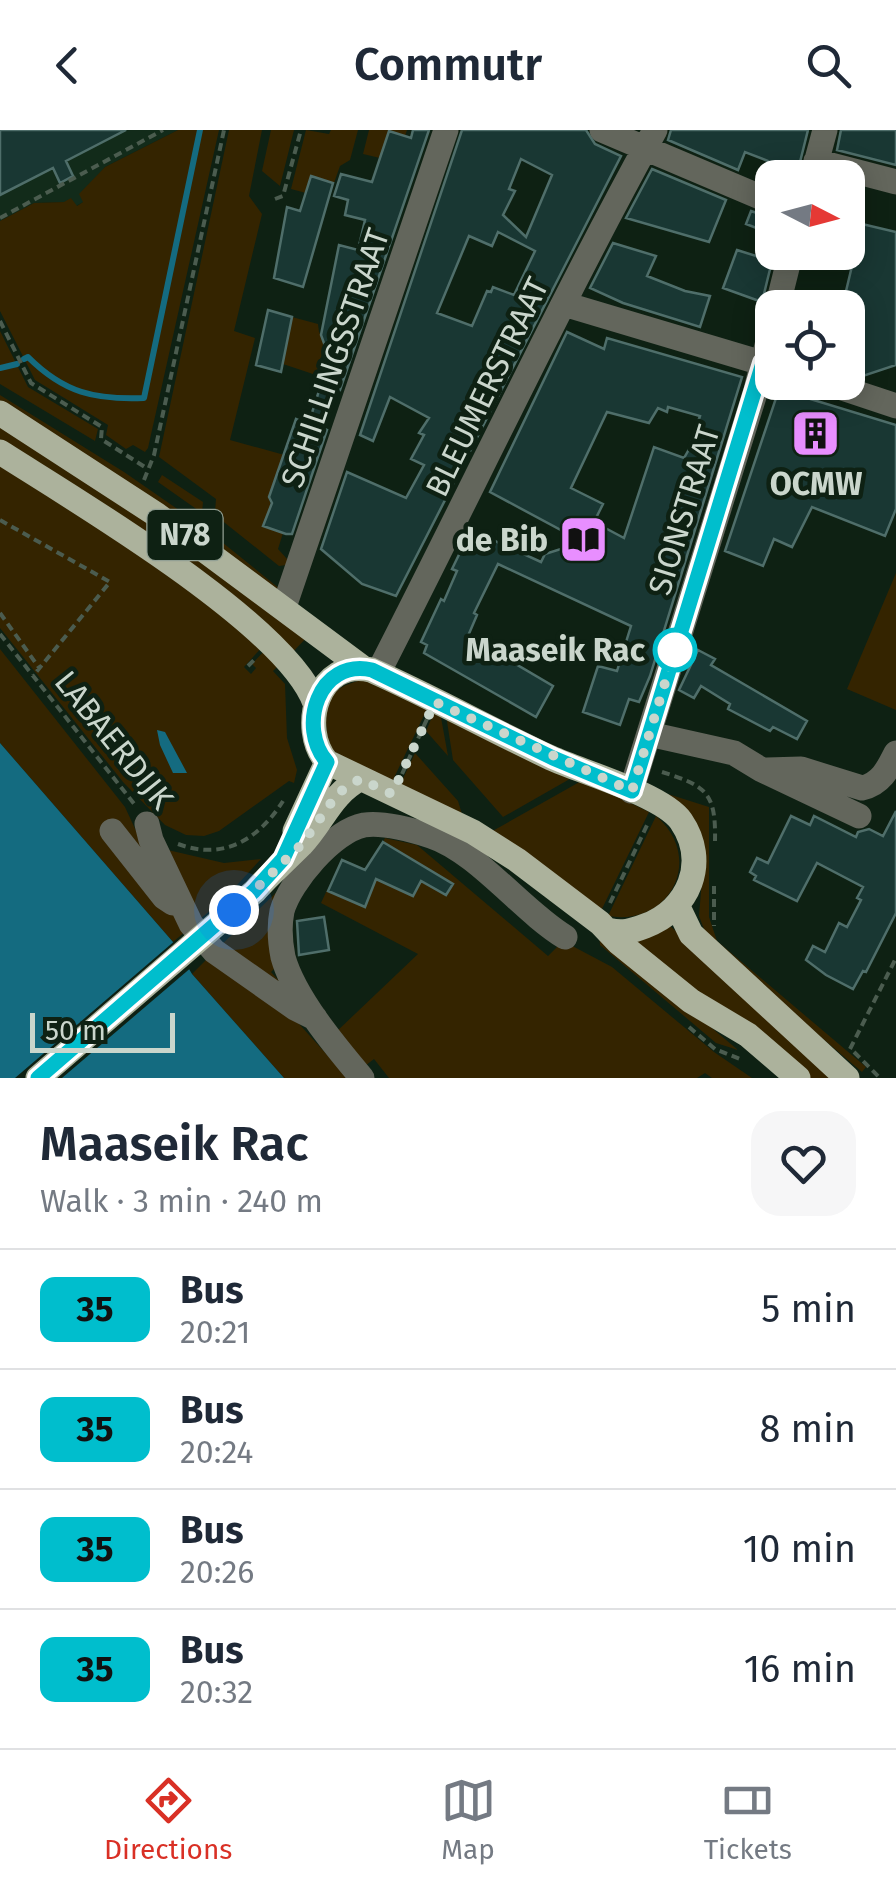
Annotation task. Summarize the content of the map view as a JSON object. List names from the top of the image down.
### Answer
{
  "streets": {
    "main road": ["N78"],
    "street": ["SCHILLINGSSTRAAT", "BLEUMERSTRAAT", "SIONSTRAAT"],
    "path": ["LABAERDIJK"]
  },
  "crossings": [
    ["SCHILLINGSSTRAAT", "N78"],
    ["BLEUMERSTRAAT", "N78"],
    ["SIONSTRAAT", "N78"]
  ],
  "places": {
    "building": ["OCMW"],
    "library": ["de Bib"],
    "other": ["Maaseik Rac"]
  },
  "lines": ["bus line 35"],
  "scale_bar": "50 m",
  "north": "right",
  "page": {
    "header": "Commutr",
    "scale": "50 m",
    "heading": ["Maaseik Rac", "Walk · 3 min · 240 m"],
    "list": [
      {
        "mark": "35",
        "name": "Bus",
        "note": "20:21",
        "value": "5 min"
      },
      {
        "mark": "35",
        "name": "Bus",
        "note": "20:24",
        "value": "8 min"
      },
      {
        "mark": "35",
        "name": "Bus",
        "note": "20:26",
        "value": "10 min"
      },
      {
        "mark": "35",
        "name": "Bus",
        "note": "20:32",
        "value": "16 min"
      }
    ],
    "tabs": ["Directions", "Map", "Tickets"]
  }
}
